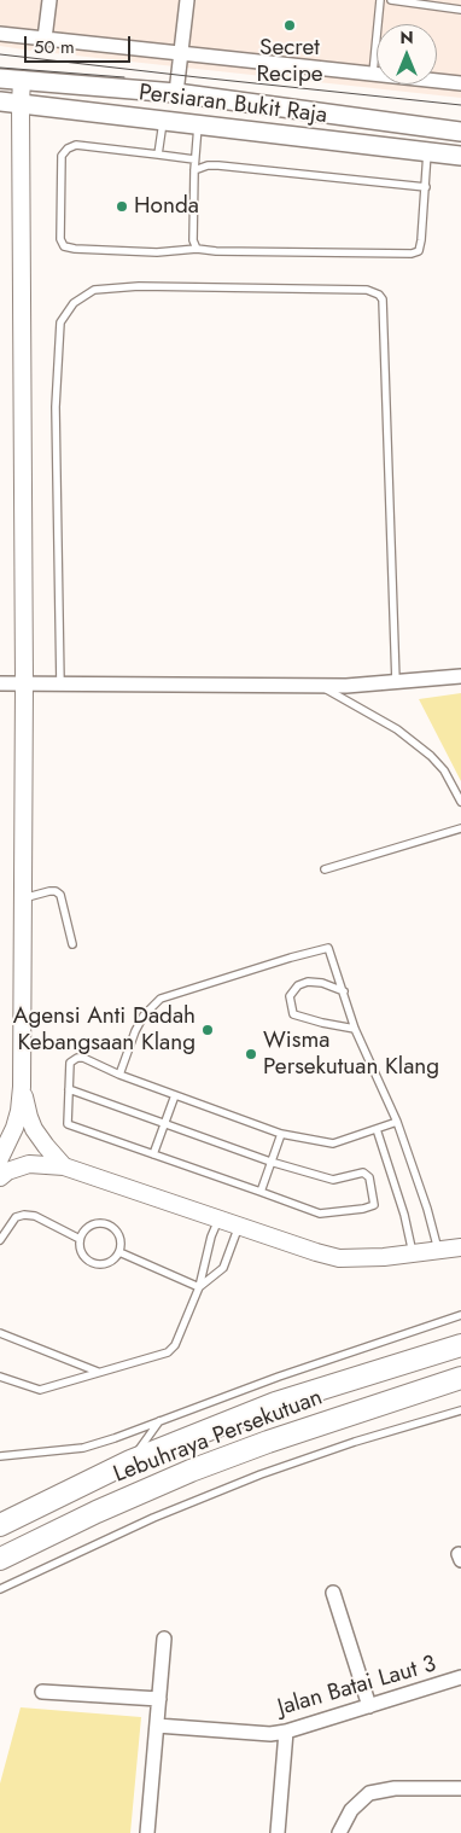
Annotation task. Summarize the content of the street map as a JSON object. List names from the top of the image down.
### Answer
{
  "streets": {
    "highway": ["Lebuhraya Persekutuan"],
    "main road": ["Persiaran Bukit Raja"],
    "street": ["Jalan Batai Laut 3"]
  },
  "places": [
    "Secret Recipe",
    "Honda",
    "Agensi Anti Dadah Kebangsaan Klang",
    "Wisma Persekutuan Klang"
  ],
  "scale_bar": "50 m",
  "north": "top"
}
